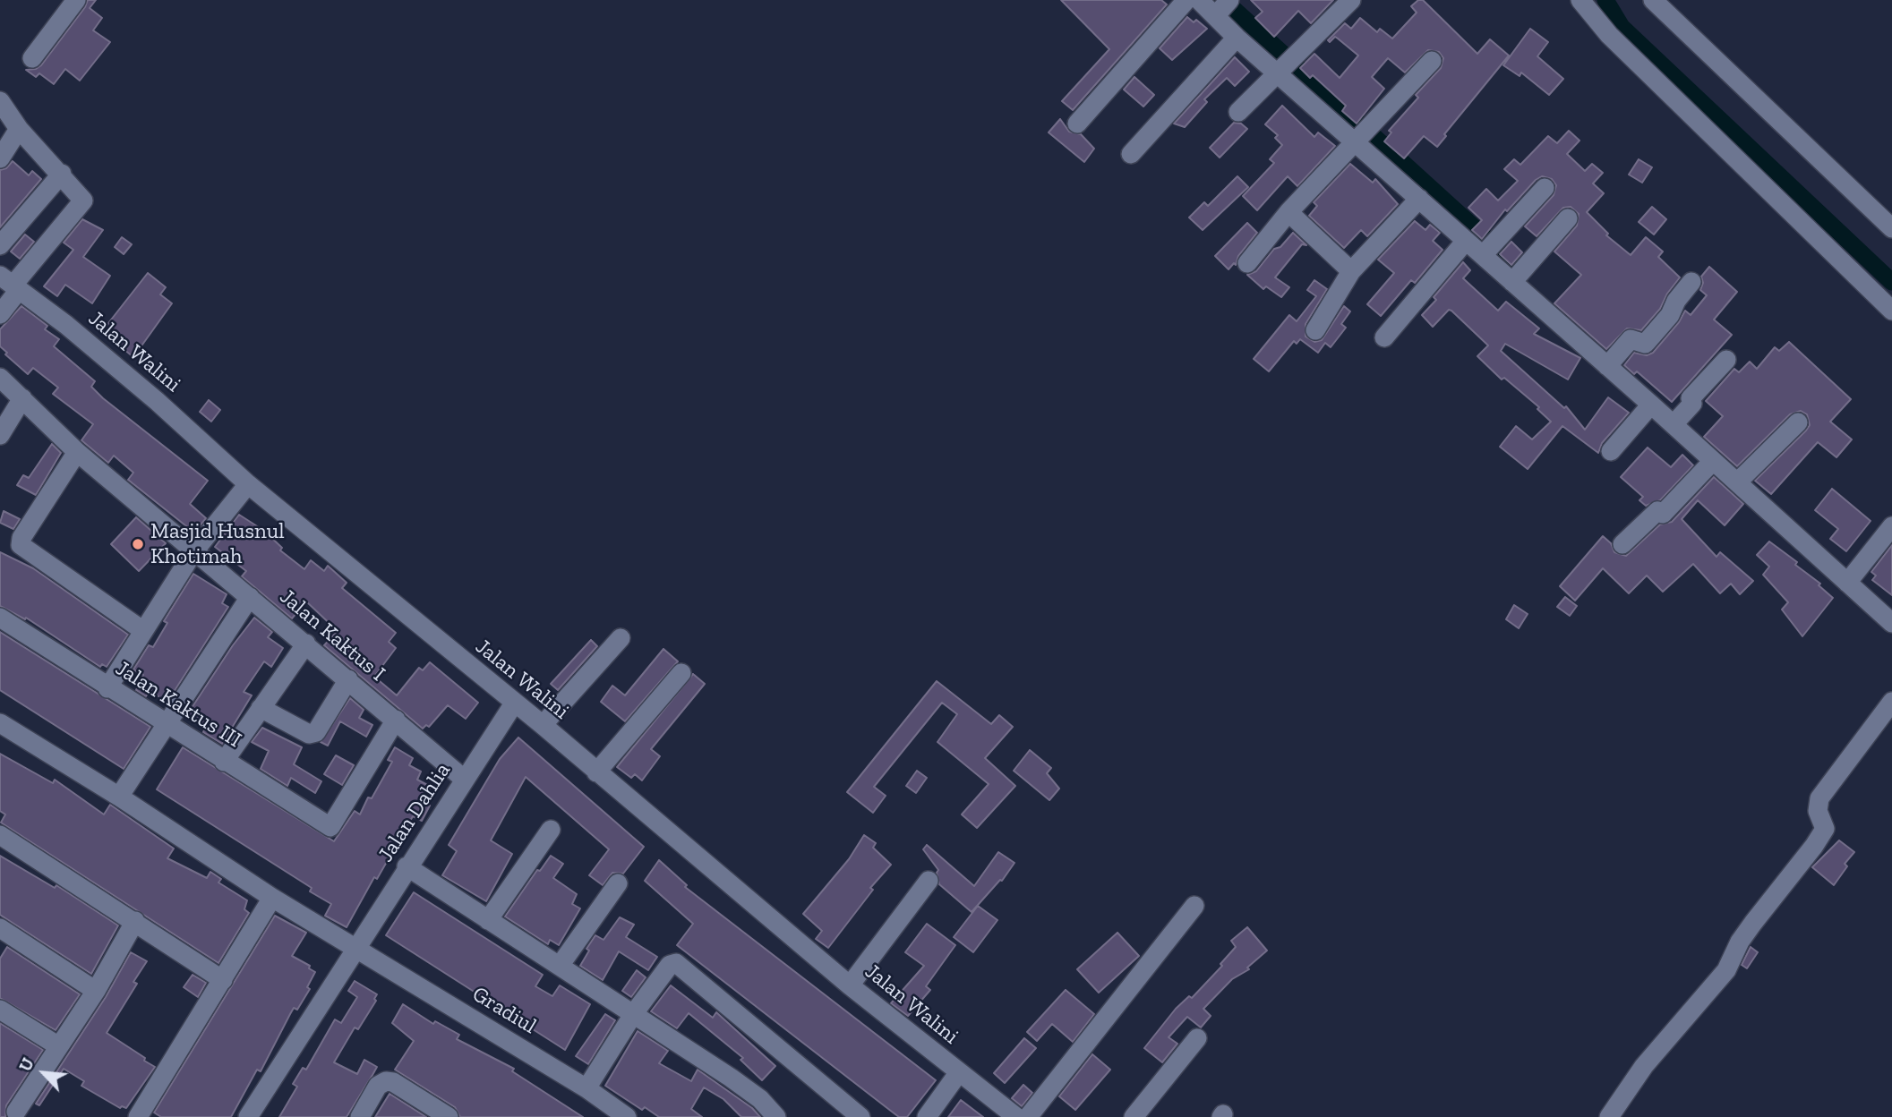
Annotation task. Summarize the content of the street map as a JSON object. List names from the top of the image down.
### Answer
{
  "streets": {
    "street": [
      "Jalan Walini",
      "Jalan Kaktus I",
      "Jalan Kaktus III",
      "Jalan Dahlia",
      "Gradiul"
    ]
  },
  "crossings": [
    ["Jalan Walini", "Jalan Dahlia"],
    ["Jalan Kaktus I", "Jalan Kaktus III"],
    ["Jalan Kaktus I", "Jalan Dahlia"],
    ["Jalan Dahlia", "Gradiul"]
  ],
  "places": ["Masjid Husnul Khotimah"],
  "north": "top left"
}
